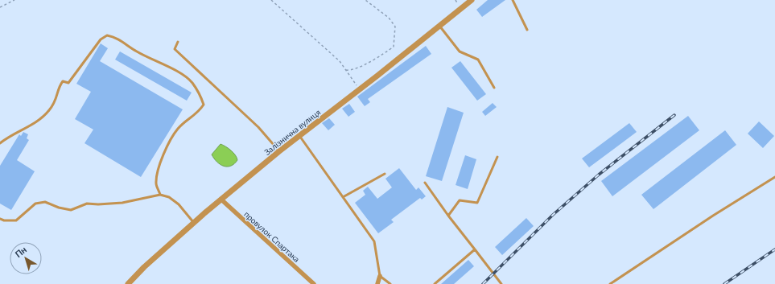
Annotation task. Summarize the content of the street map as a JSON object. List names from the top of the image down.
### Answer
{
  "streets": {
    "street": ["Залізнична вулиця", "провулок Спартака"]
  },
  "crossings": [
    ["Залізнична вулиця", "провулок Спартака"]
  ],
  "north": "top left"
}
